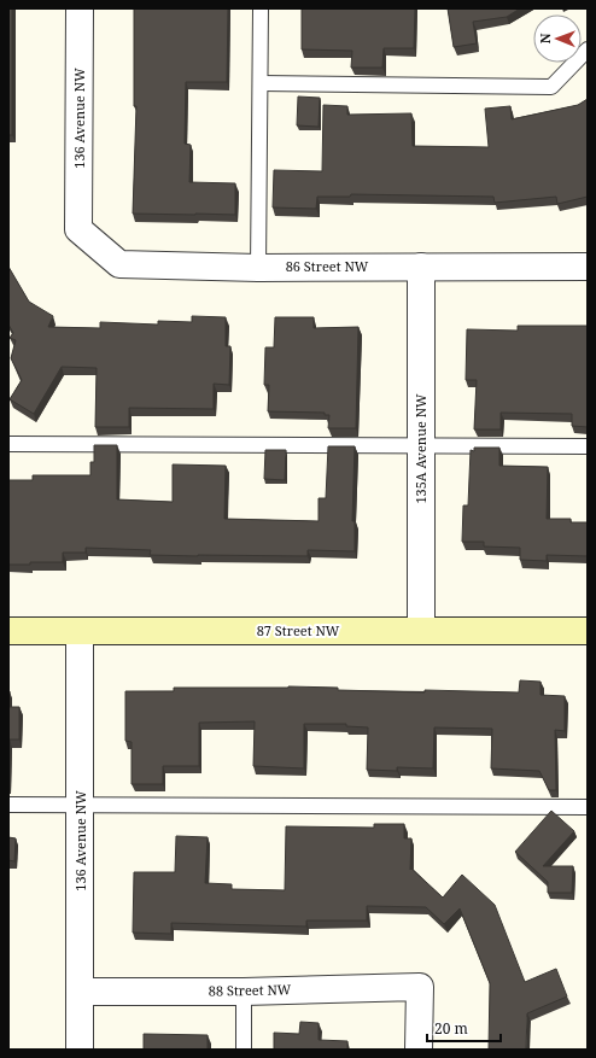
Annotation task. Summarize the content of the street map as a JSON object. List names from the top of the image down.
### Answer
{
  "streets": {
    "street": [
      "136 Avenue NW",
      "86 Street NW",
      "135A Avenue NW",
      "87 Street NW",
      "88 Street NW"
    ]
  },
  "crossings": [
    ["136 Avenue NW", "86 Street NW"],
    ["136 Avenue NW", "87 Street NW"],
    ["136 Avenue NW", "88 Street NW"],
    ["86 Street NW", "135A Avenue NW"],
    ["135A Avenue NW", "87 Street NW"]
  ],
  "scale_bar": "20 m",
  "north": "left"
}
